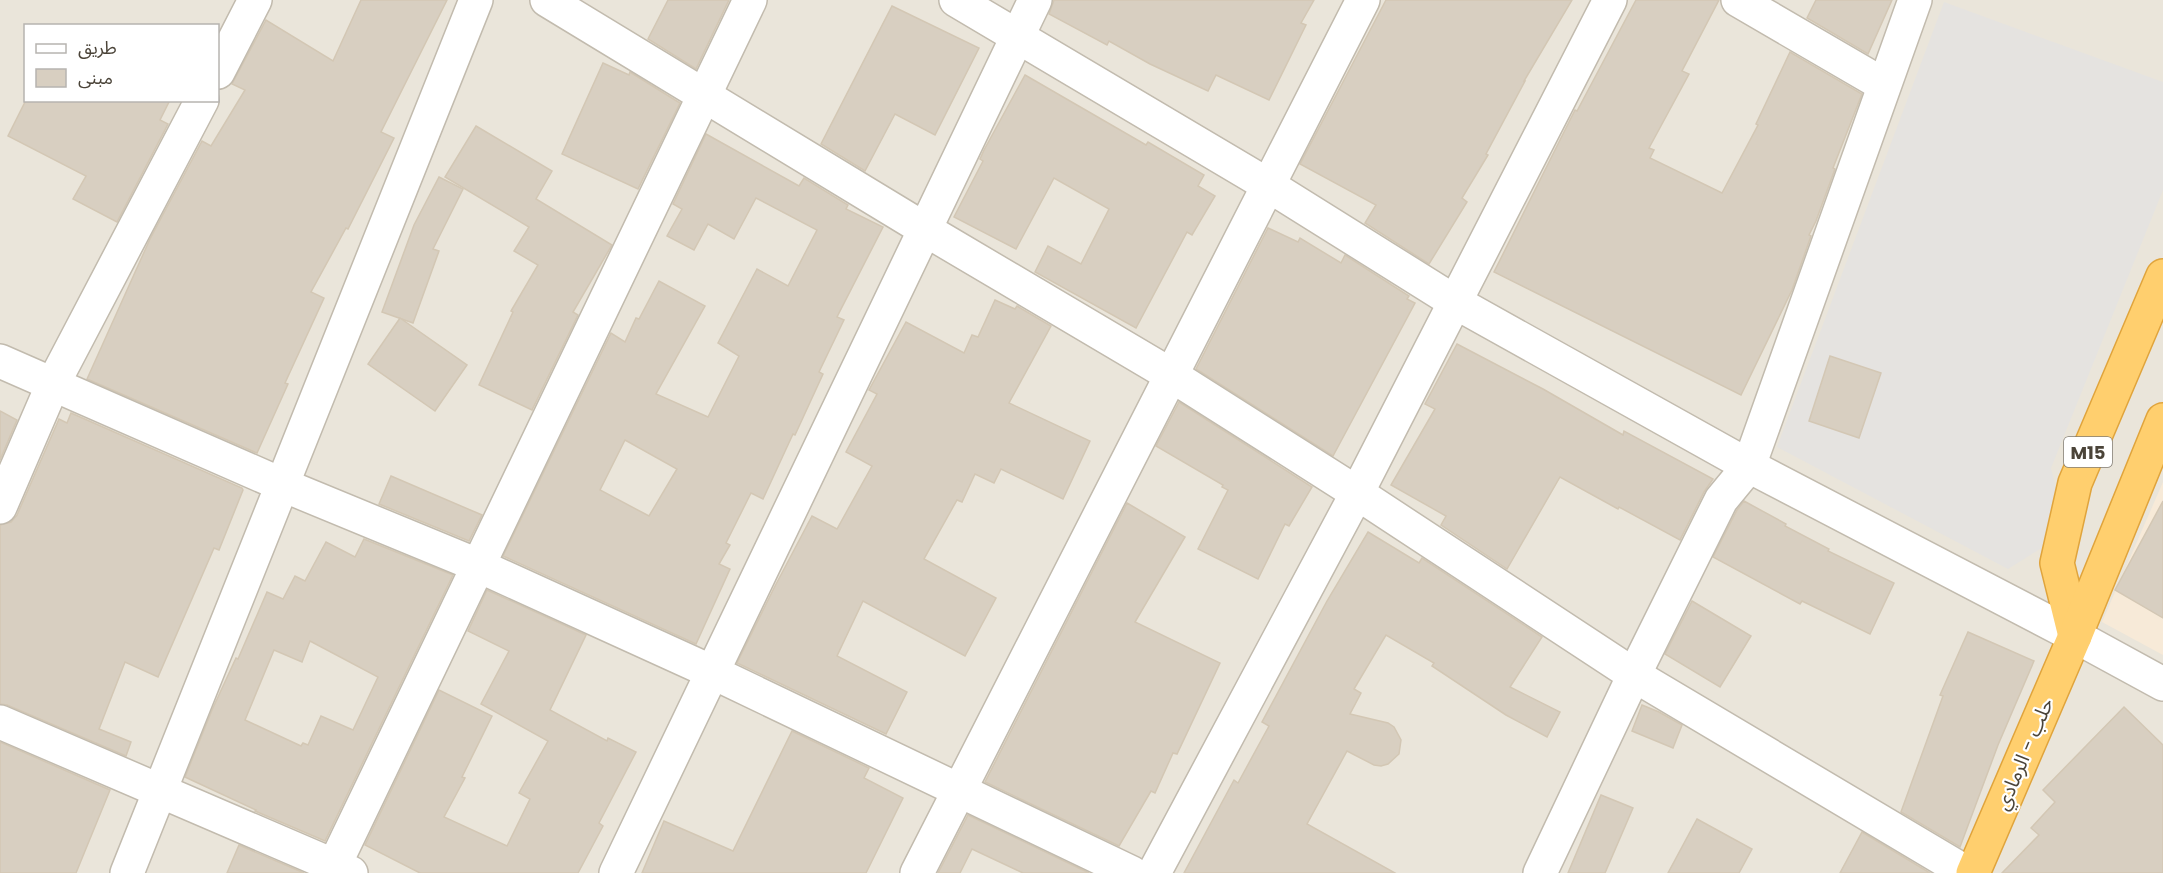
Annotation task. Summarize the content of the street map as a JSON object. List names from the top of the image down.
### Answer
{
  "streets": {
    "highway": ["M15", "حلب - الرمادي"]
  },
  "crossings": [
    ["M15", "حلب - الرمادي"]
  ],
  "legend": ["طريق", "مبنى"]
}
